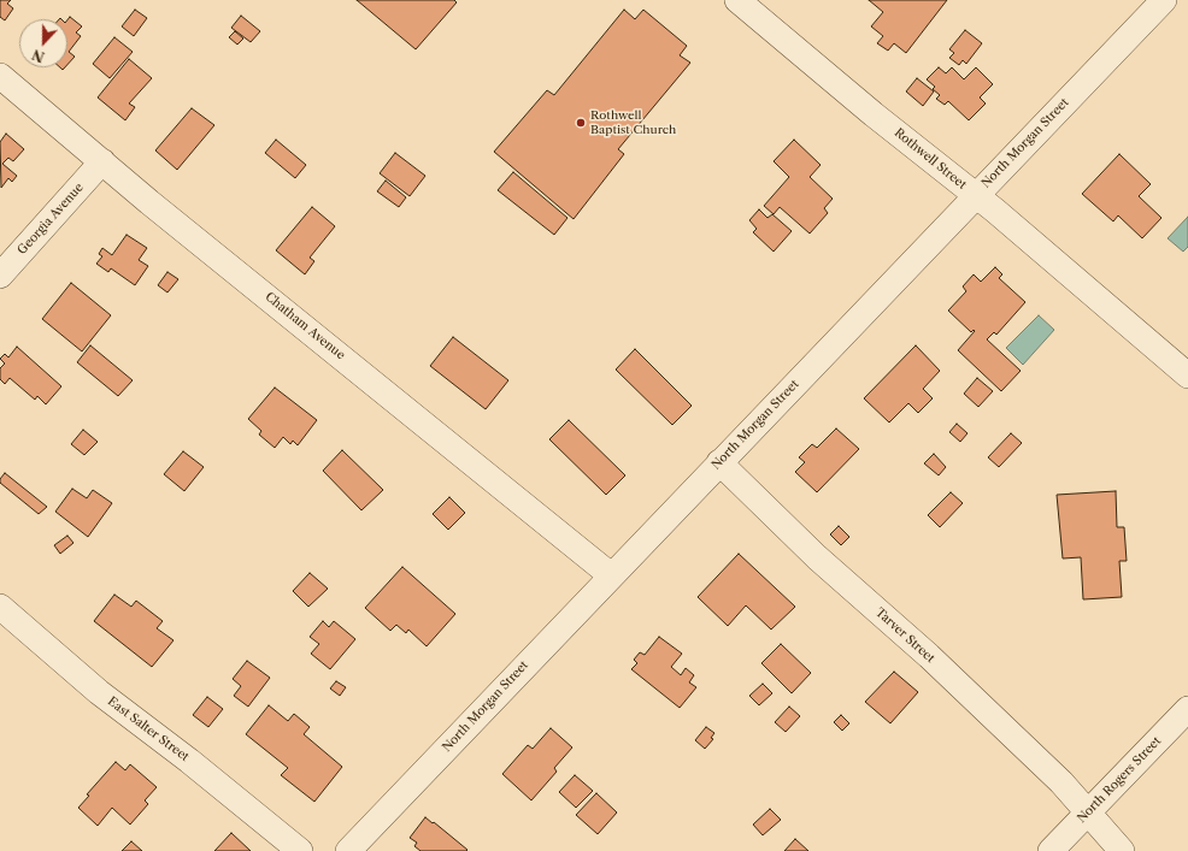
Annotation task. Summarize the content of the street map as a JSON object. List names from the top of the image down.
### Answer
{
  "streets": {
    "street": [
      "North Morgan Street",
      "Rothwell Street",
      "Georgia Avenue",
      "Chatham Avenue",
      "Tarver Street",
      "East Salter Street",
      "North Rogers Street"
    ]
  },
  "crossings": [
    ["North Morgan Street", "Rothwell Street"],
    ["North Morgan Street", "Chatham Avenue"],
    ["North Morgan Street", "Tarver Street"],
    ["Georgia Avenue", "Chatham Avenue"],
    ["Tarver Street", "North Rogers Street"]
  ],
  "places": ["Rothwell Baptist Church"],
  "north": "bottom"
}
